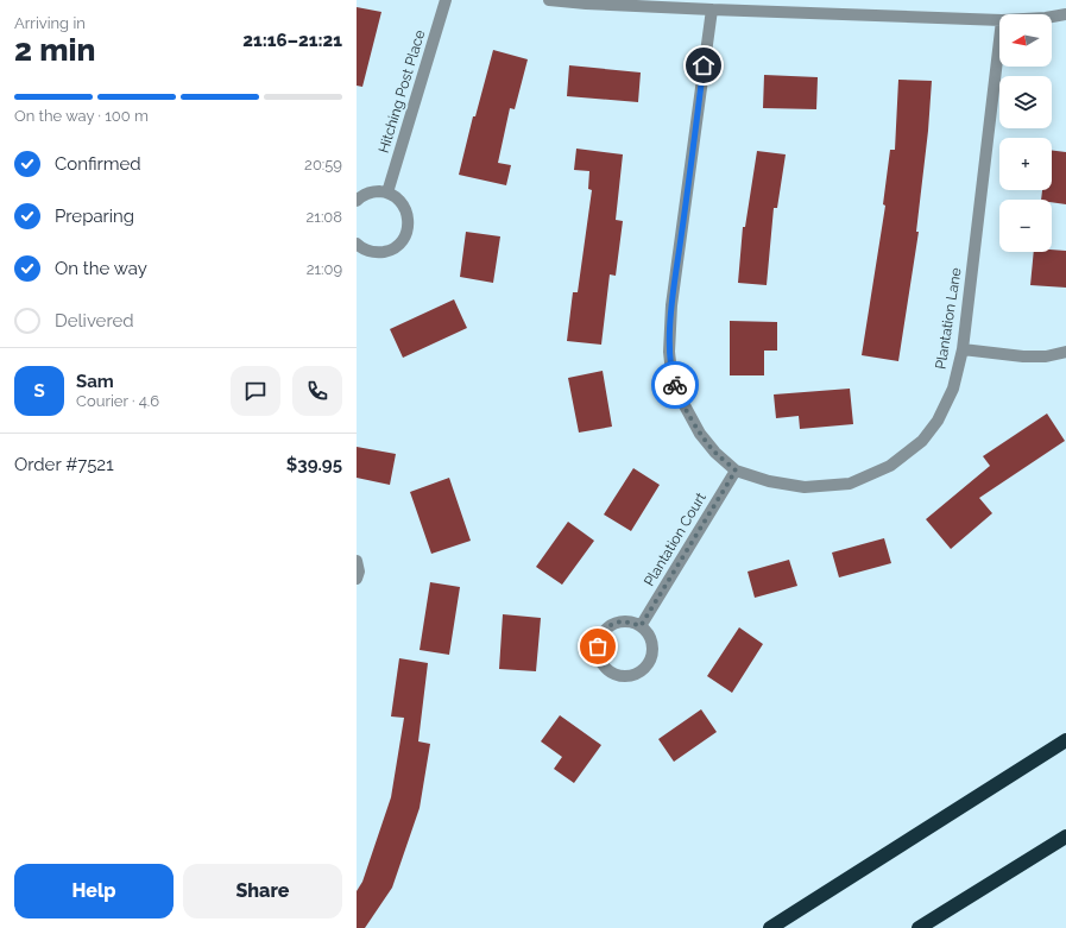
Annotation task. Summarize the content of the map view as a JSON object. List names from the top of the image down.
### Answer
{
  "streets": {
    "street": ["Hitching Post Place", "Plantation Lane", "Plantation Court"]
  },
  "crossings": [
    ["Plantation Lane", "Plantation Court"]
  ],
  "north": "left",
  "page": {
    "heading": ["2 min", "Arriving in", "21:16–21:21"],
    "panel": [
      "Sam",
      "Courier · 4.6",
      "Order #7521",
      "$39.95"
    ],
    "map_buttons": ["+", "−"],
    "bar": "On the way · 100 m",
    "list": [
      ["Confirmed", "20:59"],
      ["Preparing", "21:08"],
      ["On the way", "21:09"],
      "Delivered"
    ],
    "round": "S",
    "buttons": ["Help", "Share"]
  }
}
